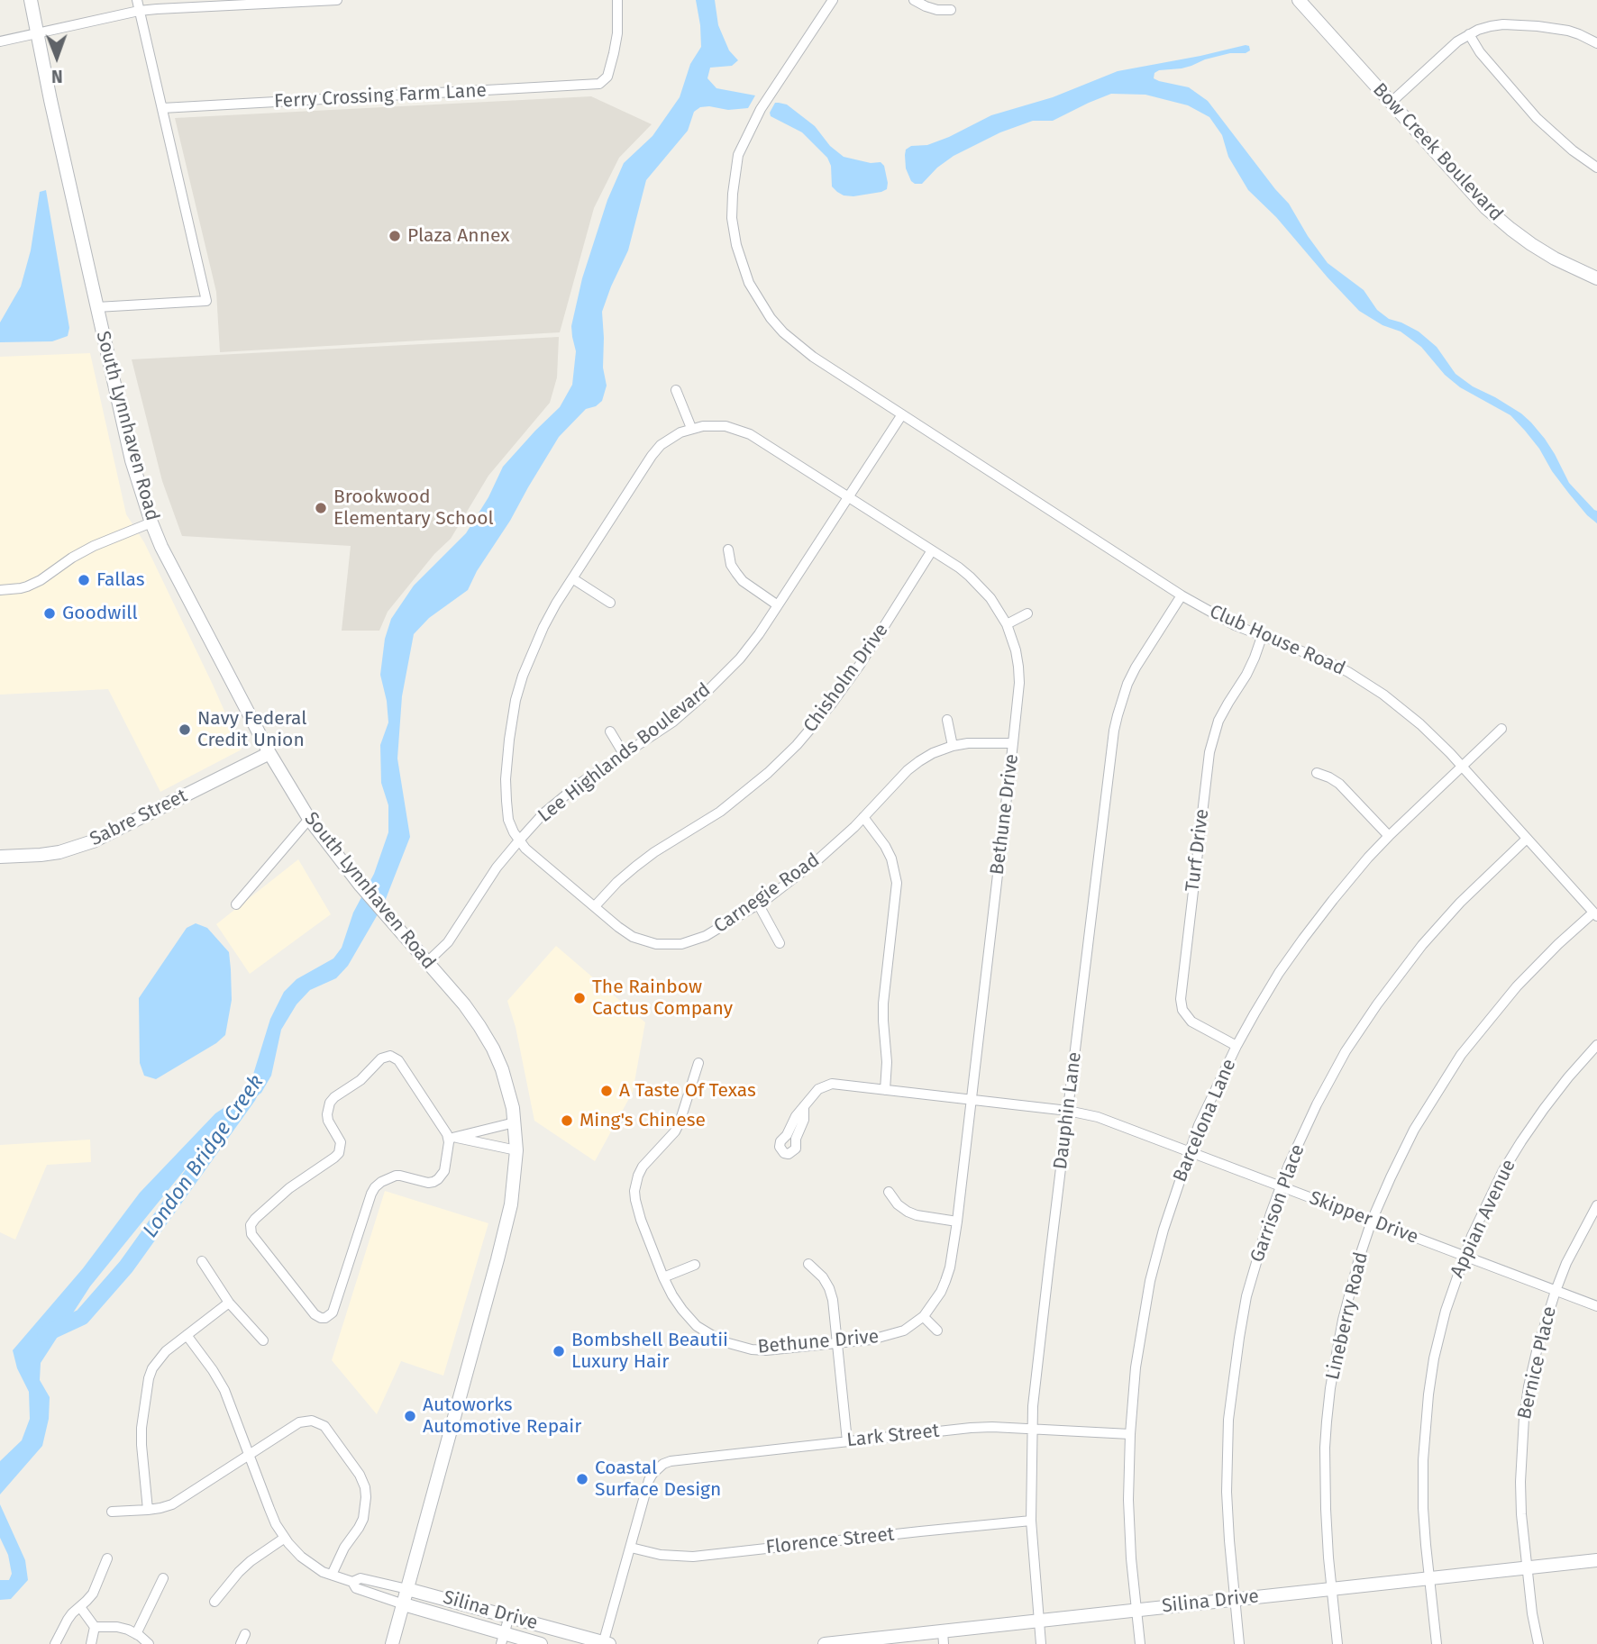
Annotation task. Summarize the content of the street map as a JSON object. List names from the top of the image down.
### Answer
{
  "streets": {
    "street": [
      "Ferry Crossing Farm Lane",
      "Bow Creek Boulevard",
      "South Lynnhaven Road",
      "Club House Road",
      "Chisholm Drive",
      "Lee Highlands Boulevard",
      "Bethune Drive",
      "Sabre Street",
      "Turf Drive",
      "Carnegie Road",
      "Dauphin Lane",
      "Barcelona Lane",
      "Garrison Place",
      "Skipper Drive",
      "Appian Avenue",
      "Lineberry Road",
      "Bernice Place",
      "Lark Street",
      "Florence Street",
      "Silina Drive"
    ]
  },
  "crossings": [
    ["South Lynnhaven Road", "Lee Highlands Boulevard"],
    ["South Lynnhaven Road", "Sabre Street"],
    ["South Lynnhaven Road", "Silina Drive"],
    ["Club House Road", "Lee Highlands Boulevard"],
    ["Club House Road", "Turf Drive"],
    ["Club House Road", "Dauphin Lane"],
    ["Club House Road", "Barcelona Lane"],
    ["Club House Road", "Garrison Place"],
    ["Club House Road", "Lineberry Road"],
    ["Chisholm Drive", "Bethune Drive"],
    ["Chisholm Drive", "Carnegie Road"],
    ["Lee Highlands Boulevard", "Bethune Drive"],
    ["Lee Highlands Boulevard", "Carnegie Road"],
    ["Bethune Drive", "Carnegie Road"],
    ["Bethune Drive", "Skipper Drive"],
    ["Turf Drive", "Barcelona Lane"],
    ["Dauphin Lane", "Skipper Drive"],
    ["Dauphin Lane", "Lark Street"],
    ["Dauphin Lane", "Florence Street"],
    ["Dauphin Lane", "Silina Drive"],
    ["Barcelona Lane", "Skipper Drive"],
    ["Barcelona Lane", "Lark Street"],
    ["Barcelona Lane", "Silina Drive"],
    ["Garrison Place", "Skipper Drive"],
    ["Garrison Place", "Silina Drive"],
    ["Skipper Drive", "Appian Avenue"],
    ["Skipper Drive", "Lineberry Road"],
    ["Skipper Drive", "Bernice Place"],
    ["Appian Avenue", "Silina Drive"],
    ["Lineberry Road", "Silina Drive"],
    ["Bernice Place", "Silina Drive"],
    ["Lark Street", "Florence Street"]
  ],
  "water": ["London Bridge Creek"],
  "places": [
    "Plaza Annex",
    "Brookwood Elementary School",
    "Fallas",
    "Goodwill",
    "Navy Federal Credit Union",
    "The Rainbow Cactus Company",
    "A Taste Of Texas",
    "Ming's Chinese",
    "Bombshell Beautii Luxury Hair",
    "Autoworks Automotive Repair",
    "Coastal Surface Design"
  ],
  "north": "bottom"
}
